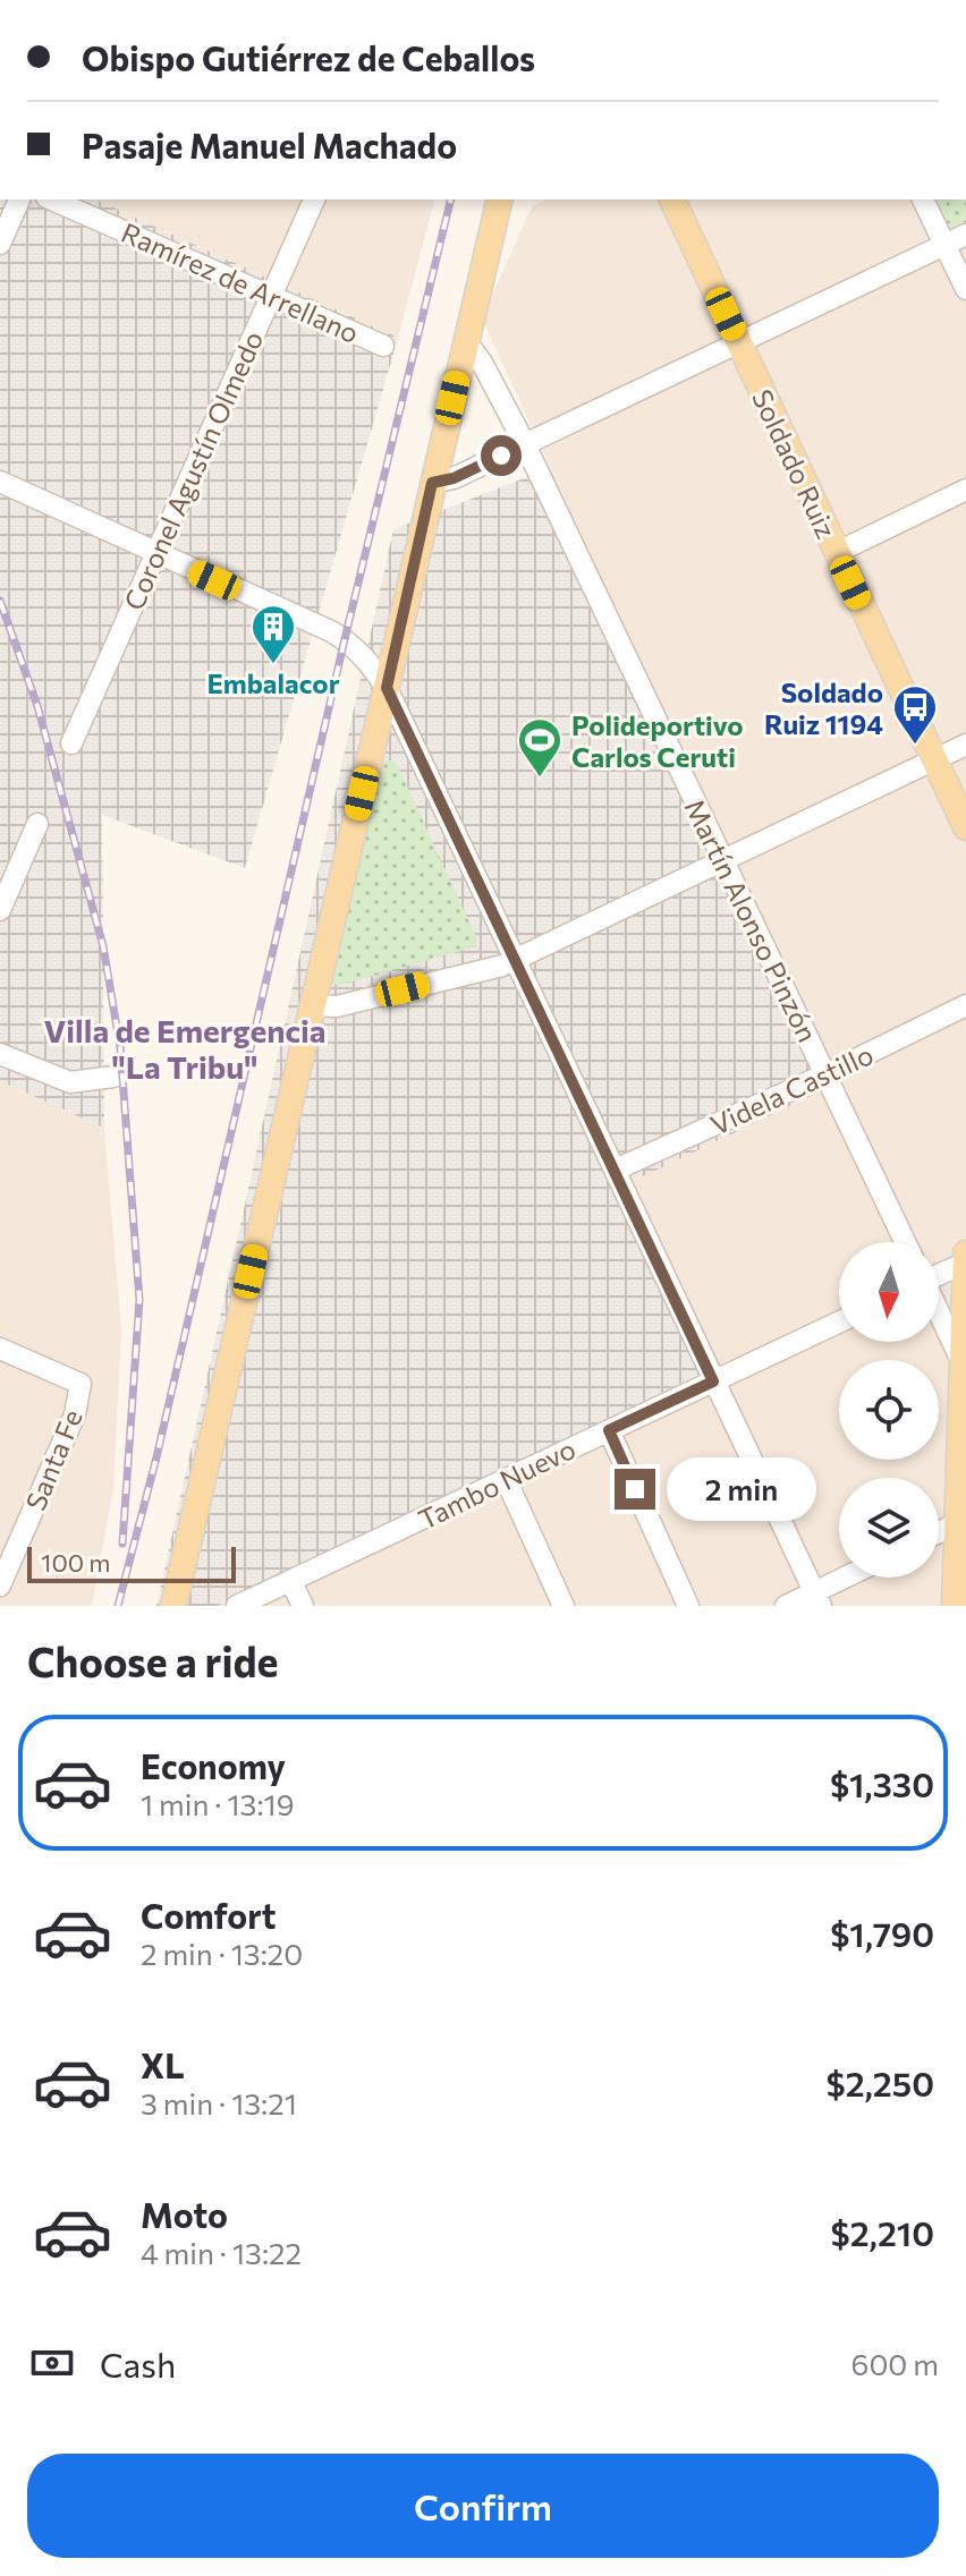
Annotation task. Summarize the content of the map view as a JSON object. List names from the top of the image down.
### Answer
{
  "streets": {
    "main road": ["Soldado Ruiz"],
    "street": [
      "Ramírez de Arrellano",
      "Coronel Agustín Olmedo",
      "Martín Alonso Pinzón",
      "Videla Castillo",
      "Santa Fe",
      "Tambo Nuevo"
    ]
  },
  "crossings": [
    ["Ramírez de Arrellano", "Coronel Agustín Olmedo"],
    ["Martín Alonso Pinzón", "Videla Castillo"]
  ],
  "districts": ["Villa de Emergencia \"La Tribu\""],
  "places": {
    "building": ["Embalacor"],
    "bus stop": ["Soldado Ruiz 1194"],
    "sports": ["Polideportivo Carlos Ceruti"]
  },
  "scale_bar": "100 m",
  "north": "bottom",
  "page": {
    "banner": ["Obispo Gutiérrez de Ceballos", "Pasaje Manuel Machado"],
    "bubble": "2 min",
    "scale": "100 m",
    "heading": "Choose a ride",
    "list": [
      {
        "name": "Economy",
        "note": "1 min · 13:19",
        "value": "$1,330"
      },
      {
        "name": "Comfort",
        "note": "2 min · 13:20",
        "value": "$1,790"
      },
      {
        "name": "XL",
        "note": "3 min · 13:21",
        "value": "$2,250"
      },
      {
        "name": "Moto",
        "note": "4 min · 13:22",
        "value": "$2,210"
      }
    ],
    "pay": ["Cash", "600 m"],
    "buttons": "Confirm"
  }
}
